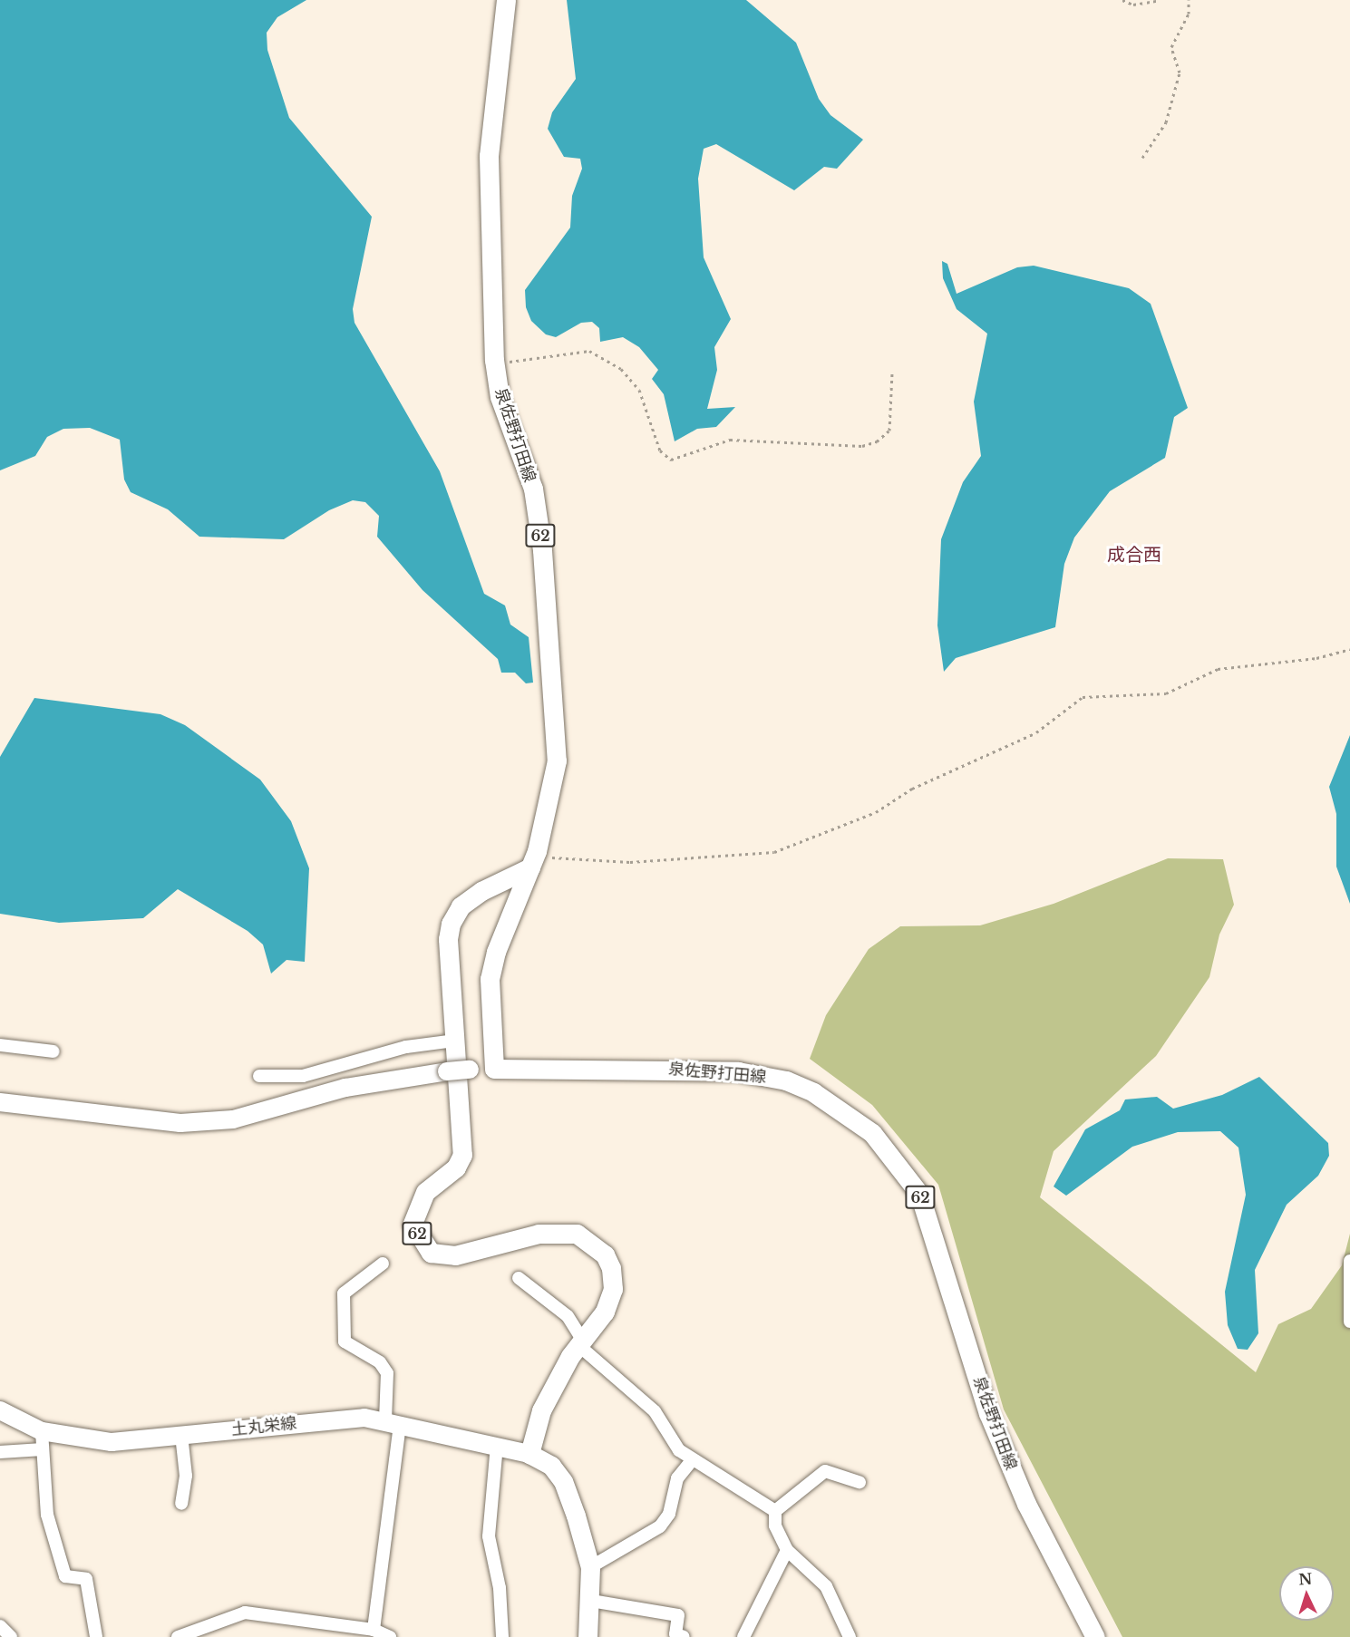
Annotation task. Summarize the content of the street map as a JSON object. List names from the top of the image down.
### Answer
{
  "streets": {
    "main road": ["泉佐野打田線", "62", "土丸栄線"]
  },
  "crossings": [
    ["泉佐野打田線", "62"],
    ["62", "土丸栄線"]
  ],
  "districts": ["成合西"],
  "north": "top"
}
